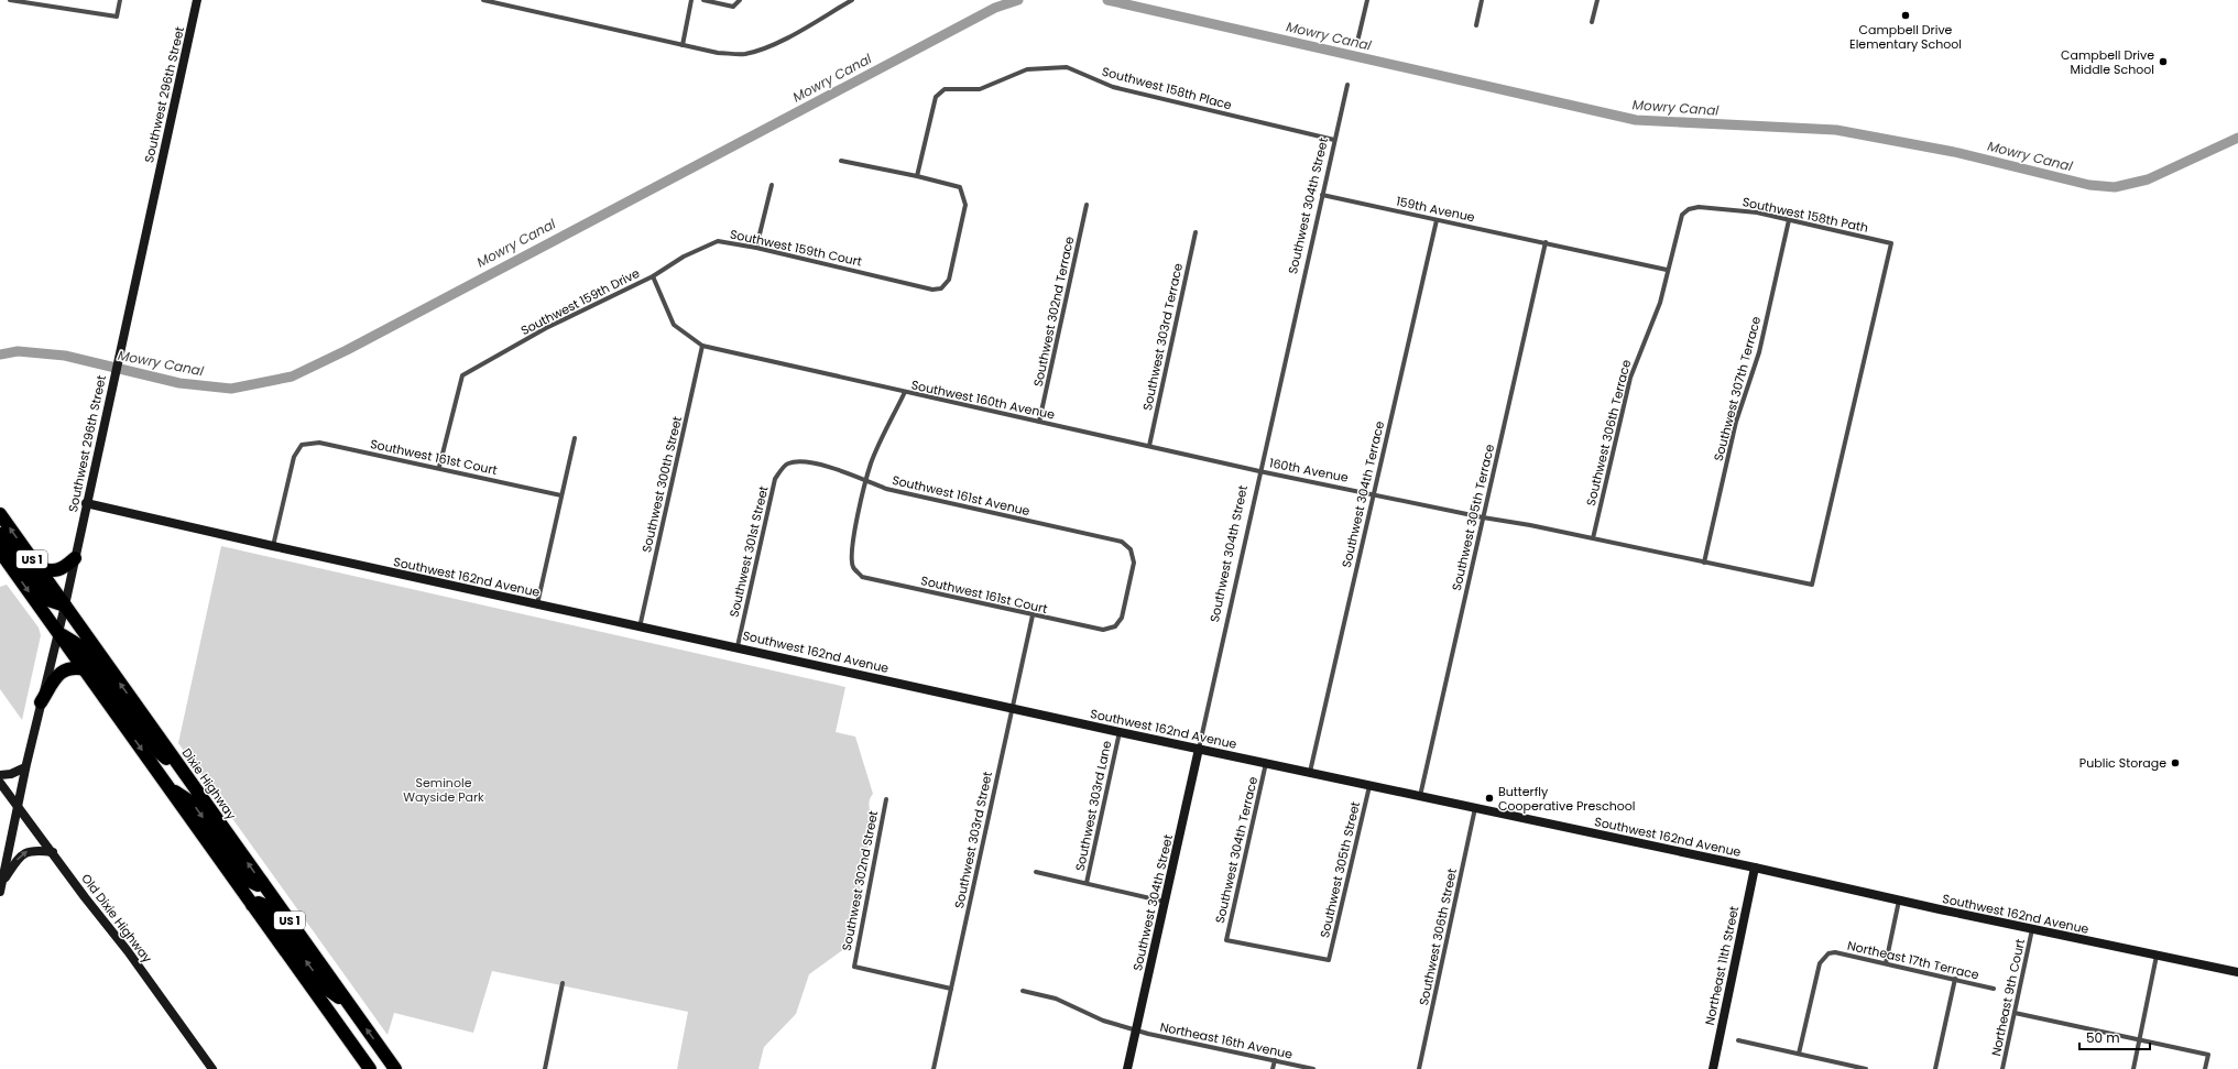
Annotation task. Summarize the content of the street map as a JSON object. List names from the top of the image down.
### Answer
{
  "streets": {
    "highway": ["US 1", "Dixie Highway"],
    "street": [
      "Southwest 158th Place",
      "Southwest 296th Street",
      "Southwest 304th Street",
      "159th Avenue",
      "Southwest 158th Path",
      "Southwest 159th Court",
      "Southwest 159th Drive",
      "Southwest 302nd Terrace",
      "Southwest 303rd Terrace",
      "Southwest 307th Terrace",
      "Southwest 160th Avenue",
      "Southwest 306th Terrace",
      "Southwest 161st Court",
      "160th Avenue",
      "Southwest 300th Street",
      "Southwest 304th Terrace",
      "Southwest 161st Avenue",
      "Southwest 305th Terrace",
      "Southwest 301st Street",
      "Southwest 162nd Avenue",
      "Southwest 303rd Lane",
      "Southwest 303rd Street",
      "Southwest 305th Street",
      "Southwest 302nd Street",
      "Old Dixie Highway",
      "Southwest 306th Street",
      "Northeast 17th Terrace",
      "Northeast 11th Street",
      "Northeast 9th Court",
      "Northeast 16th Avenue"
    ]
  },
  "crossings": [
    ["Southwest 158th Place", "Southwest 304th Street"],
    ["Southwest 158th Place", "Southwest 159th Court"],
    ["Southwest 296th Street", "US 1"],
    ["Southwest 296th Street", "Southwest 162nd Avenue"],
    ["Southwest 296th Street", "Dixie Highway"],
    ["Southwest 296th Street", "Old Dixie Highway"],
    ["Southwest 304th Street", "159th Avenue"],
    ["Southwest 304th Street", "Southwest 160th Avenue"],
    ["Southwest 304th Street", "160th Avenue"],
    ["Southwest 304th Street", "Southwest 162nd Avenue"],
    ["Southwest 304th Street", "Northeast 16th Avenue"],
    ["159th Avenue", "Southwest 306th Terrace"],
    ["159th Avenue", "Southwest 304th Terrace"],
    ["159th Avenue", "Southwest 305th Terrace"],
    ["Southwest 158th Path", "Southwest 307th Terrace"],
    ["Southwest 158th Path", "Southwest 306th Terrace"],
    ["Southwest 159th Court", "Southwest 159th Drive"],
    ["Southwest 159th Drive", "Southwest 160th Avenue"],
    ["Southwest 159th Drive", "Southwest 161st Court"],
    ["Southwest 159th Drive", "Southwest 300th Street"],
    ["Southwest 302nd Terrace", "Southwest 160th Avenue"],
    ["Southwest 303rd Terrace", "Southwest 160th Avenue"],
    ["Southwest 160th Avenue", "160th Avenue"],
    ["Southwest 160th Avenue", "Southwest 300th Street"],
    ["Southwest 161st Court", "Southwest 161st Avenue"],
    ["Southwest 161st Court", "Southwest 162nd Avenue"],
    ["Southwest 161st Court", "Southwest 303rd Street"],
    ["160th Avenue", "Southwest 304th Terrace"],
    ["160th Avenue", "Southwest 305th Terrace"],
    ["Southwest 300th Street", "Southwest 162nd Avenue"],
    ["Southwest 304th Terrace", "Southwest 162nd Avenue"],
    ["Southwest 304th Terrace", "Southwest 305th Street"],
    ["Southwest 161st Avenue", "Southwest 301st Street"],
    ["Southwest 305th Terrace", "Southwest 162nd Avenue"],
    ["Southwest 301st Street", "Southwest 162nd Avenue"],
    ["Southwest 162nd Avenue", "Southwest 303rd Lane"],
    ["Southwest 162nd Avenue", "Southwest 303rd Street"],
    ["Southwest 162nd Avenue", "Southwest 305th Street"],
    ["Southwest 162nd Avenue", "Southwest 306th Street"],
    ["Southwest 162nd Avenue", "Northeast 11th Street"],
    ["Southwest 162nd Avenue", "Northeast 9th Court"],
    ["Southwest 303rd Street", "Southwest 302nd Street"]
  ],
  "water": ["Mowry Canal"],
  "parks": ["Seminole Wayside Park"],
  "places": [
    "Campbell Drive Elementary School",
    "Campbell Drive Middle School",
    "Public Storage",
    "Butterfly Cooperative Preschool"
  ],
  "scale_bar": "50 m"
}
